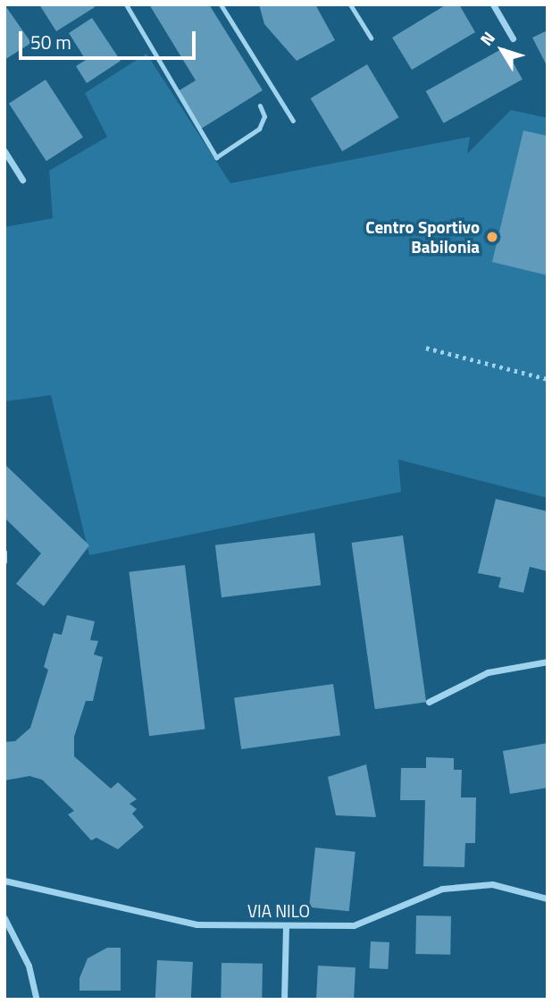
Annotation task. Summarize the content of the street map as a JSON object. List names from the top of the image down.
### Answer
{
  "streets": {
    "street": ["VIA NILO"]
  },
  "places": ["Centro Sportivo Babilonia"],
  "scale_bar": "50 m",
  "north": "top left"
}
